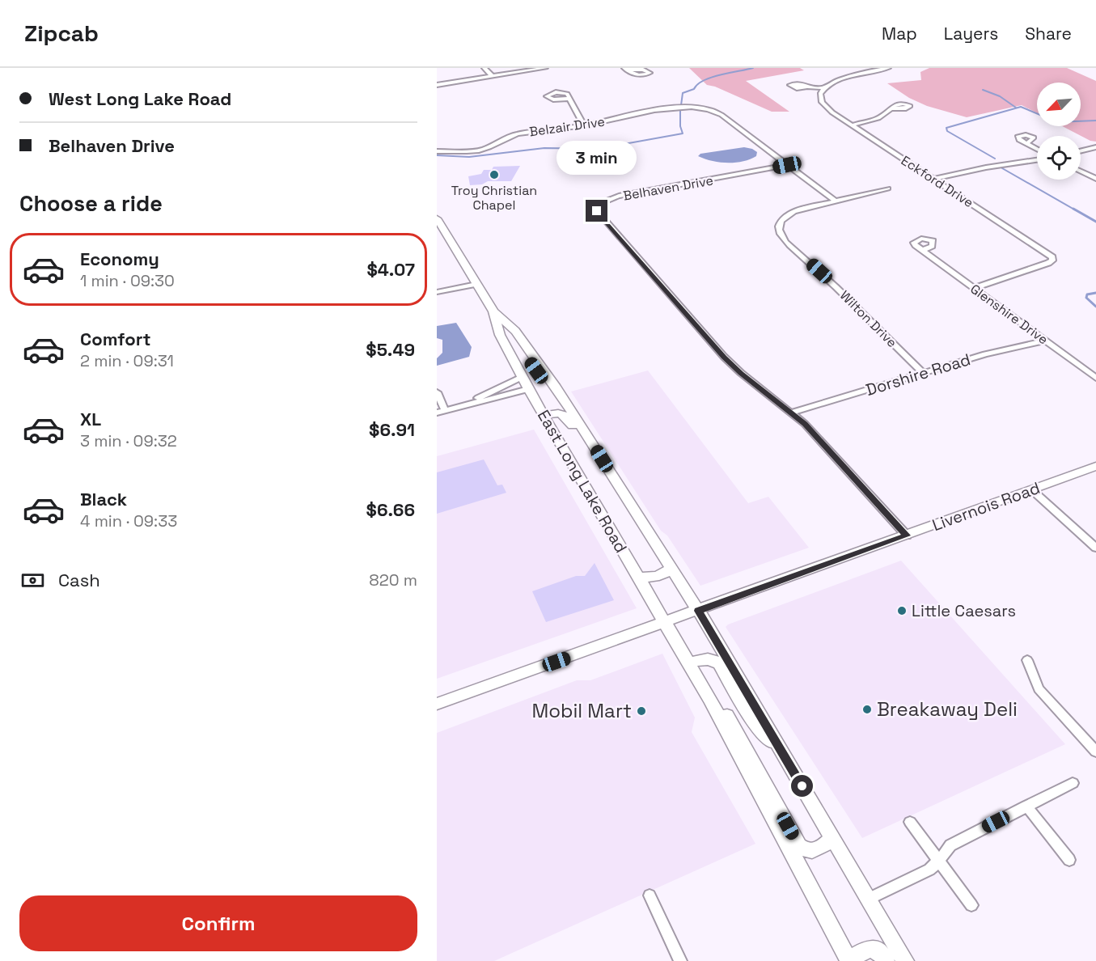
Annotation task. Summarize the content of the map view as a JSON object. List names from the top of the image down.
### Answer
{
  "streets": {
    "main road": ["East Long Lake Road", "Livernois Road"],
    "street": [
      "Belzair Drive",
      "Eckford Drive",
      "Belhaven Drive",
      "Glenshire Drive",
      "Wilton Drive",
      "Dorshire Road"
    ]
  },
  "crossings": [
    ["Belzair Drive", "Belhaven Drive"],
    ["Eckford Drive", "Glenshire Drive"],
    ["Belhaven Drive", "Dorshire Road"],
    ["Belhaven Drive", "Livernois Road"],
    ["Glenshire Drive", "Dorshire Road"],
    ["Wilton Drive", "Dorshire Road"],
    ["East Long Lake Road", "Livernois Road"]
  ],
  "places": [
    "Troy Christian Chapel",
    "Little Caesars",
    "Breakaway Deli",
    "Mobil Mart"
  ],
  "north": "bottom left",
  "page": {
    "header": "Zipcab",
    "nav": ["Map", "Layers", "Share"],
    "banner": ["West Long Lake Road", "Belhaven Drive"],
    "bubble": "3 min",
    "heading": "Choose a ride",
    "list": [
      {
        "name": "Economy",
        "note": "1 min · 09:30",
        "value": "$4.07"
      },
      {
        "name": "Comfort",
        "note": "2 min · 09:31",
        "value": "$5.49"
      },
      {
        "name": "XL",
        "note": "3 min · 09:32",
        "value": "$6.91"
      },
      {
        "name": "Black",
        "note": "4 min · 09:33",
        "value": "$6.66"
      }
    ],
    "pay": ["Cash", "820 m"],
    "buttons": "Confirm"
  }
}
